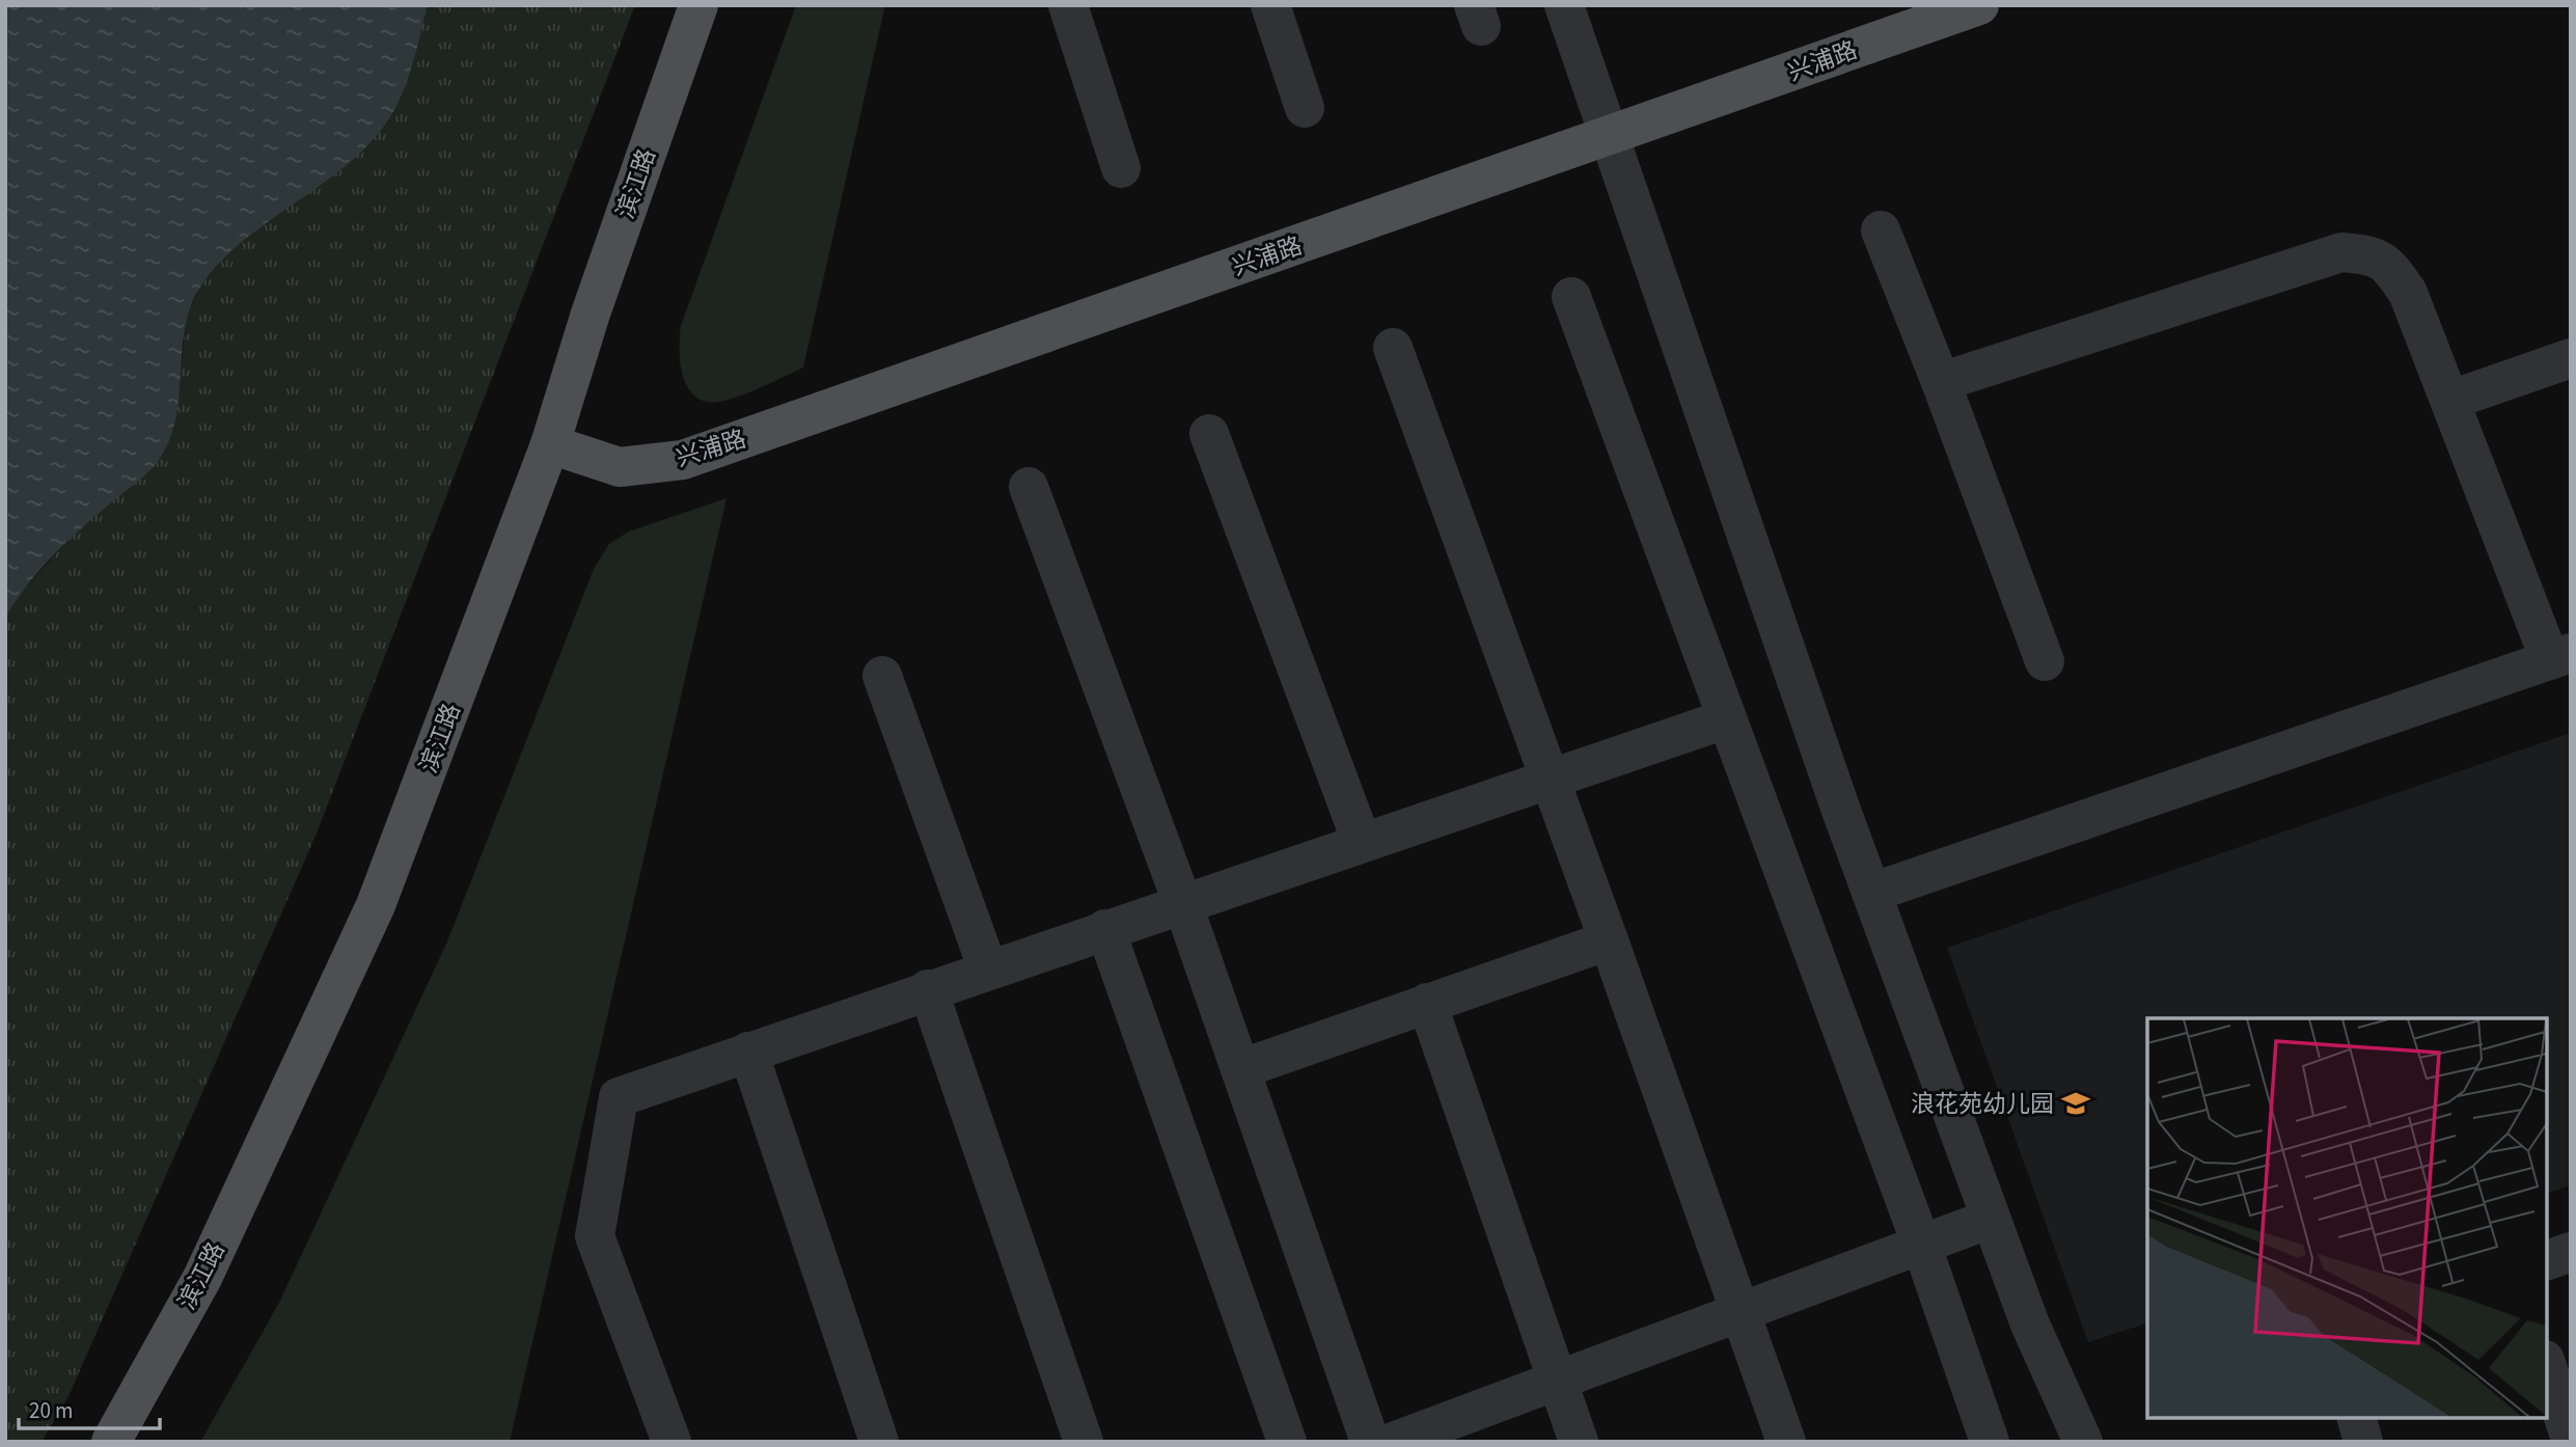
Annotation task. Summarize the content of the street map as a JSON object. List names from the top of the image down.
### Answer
{
  "streets": {
    "main road": ["兴浦路", "滨江路"]
  },
  "crossings": [
    ["兴浦路", "滨江路"]
  ],
  "places": {
    "school or university": ["浪花苑幼儿园"]
  },
  "scale_bar": "20 m"
}
